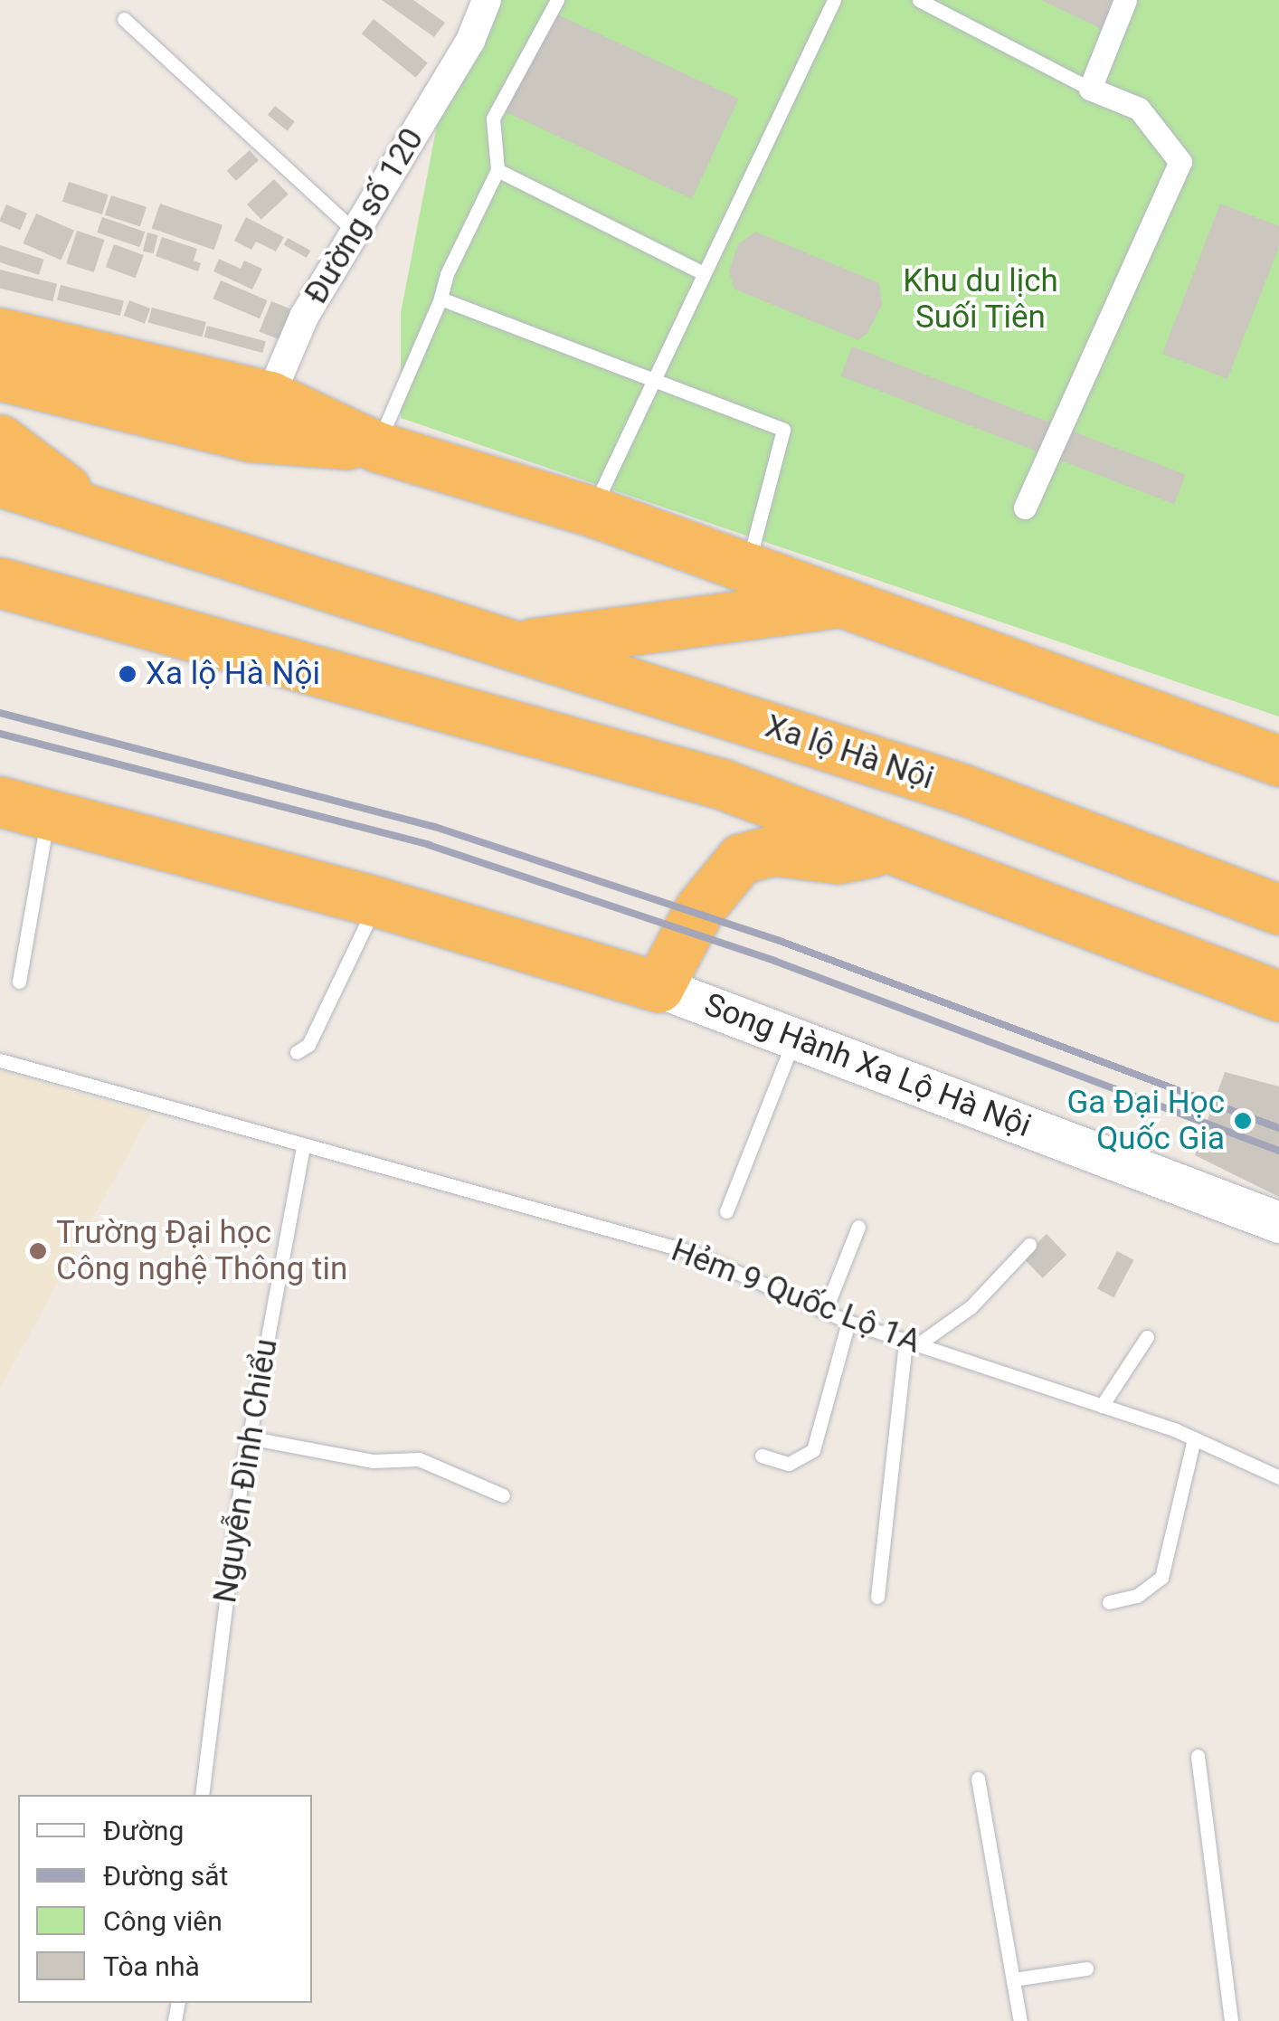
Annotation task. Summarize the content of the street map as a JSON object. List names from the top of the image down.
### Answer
{
  "streets": {
    "highway": ["Xa lộ Hà Nội"],
    "main road": ["Song Hành Xa Lộ Hà Nội"],
    "street": ["Đường số 120"],
    "lane": ["Hẻm 9 Quốc Lộ 1A", "Nguyễn Đình Chiểu"]
  },
  "crossings": [
    ["Hẻm 9 Quốc Lộ 1A", "Nguyễn Đình Chiểu"]
  ],
  "parks": ["Khu du lịch Suối Tiên"],
  "places": ["Xa lộ Hà Nội", "Ga Đại Học Quốc Gia", "Trường Đại học Công nghệ Thông tin"],
  "legend": [
    "Đường",
    "Đường sắt",
    "Công viên",
    "Tòa nhà"
  ]
}
